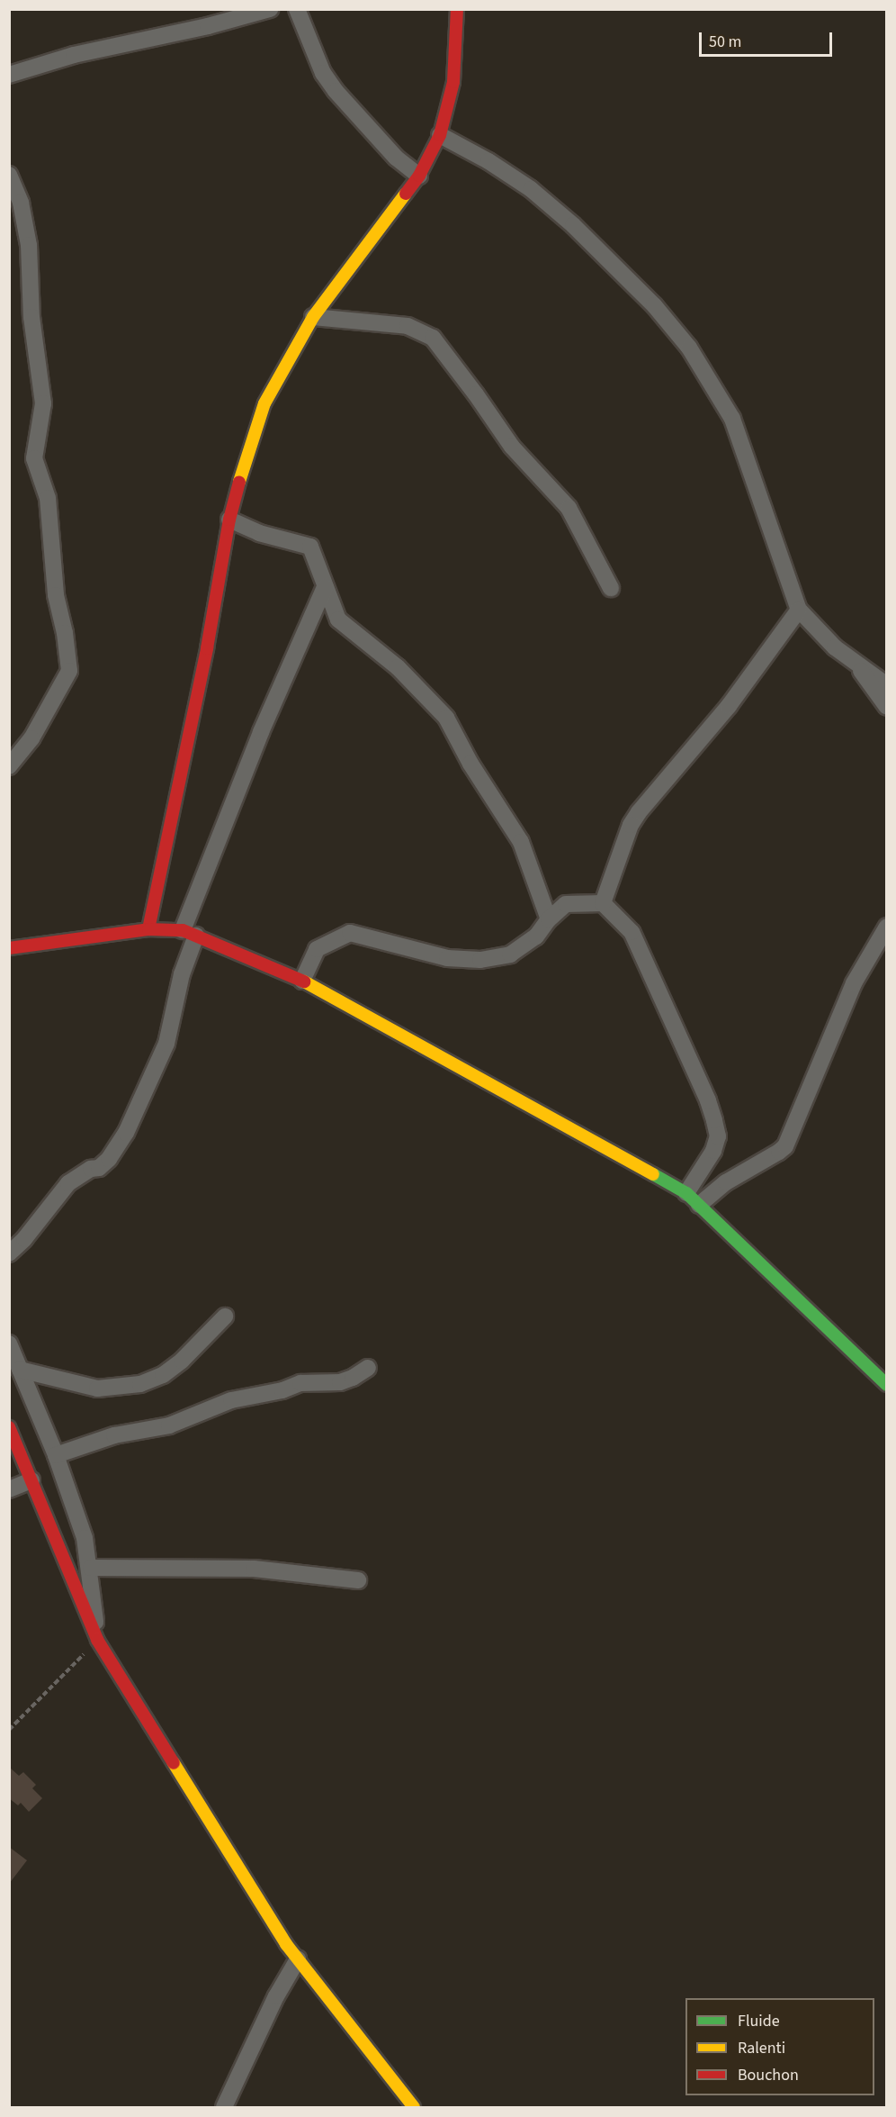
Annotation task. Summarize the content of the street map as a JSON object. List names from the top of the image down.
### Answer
{
  "legend": ["Fluide", "Ralenti", "Bouchon"],
  "scale_bar": "50 m"
}
